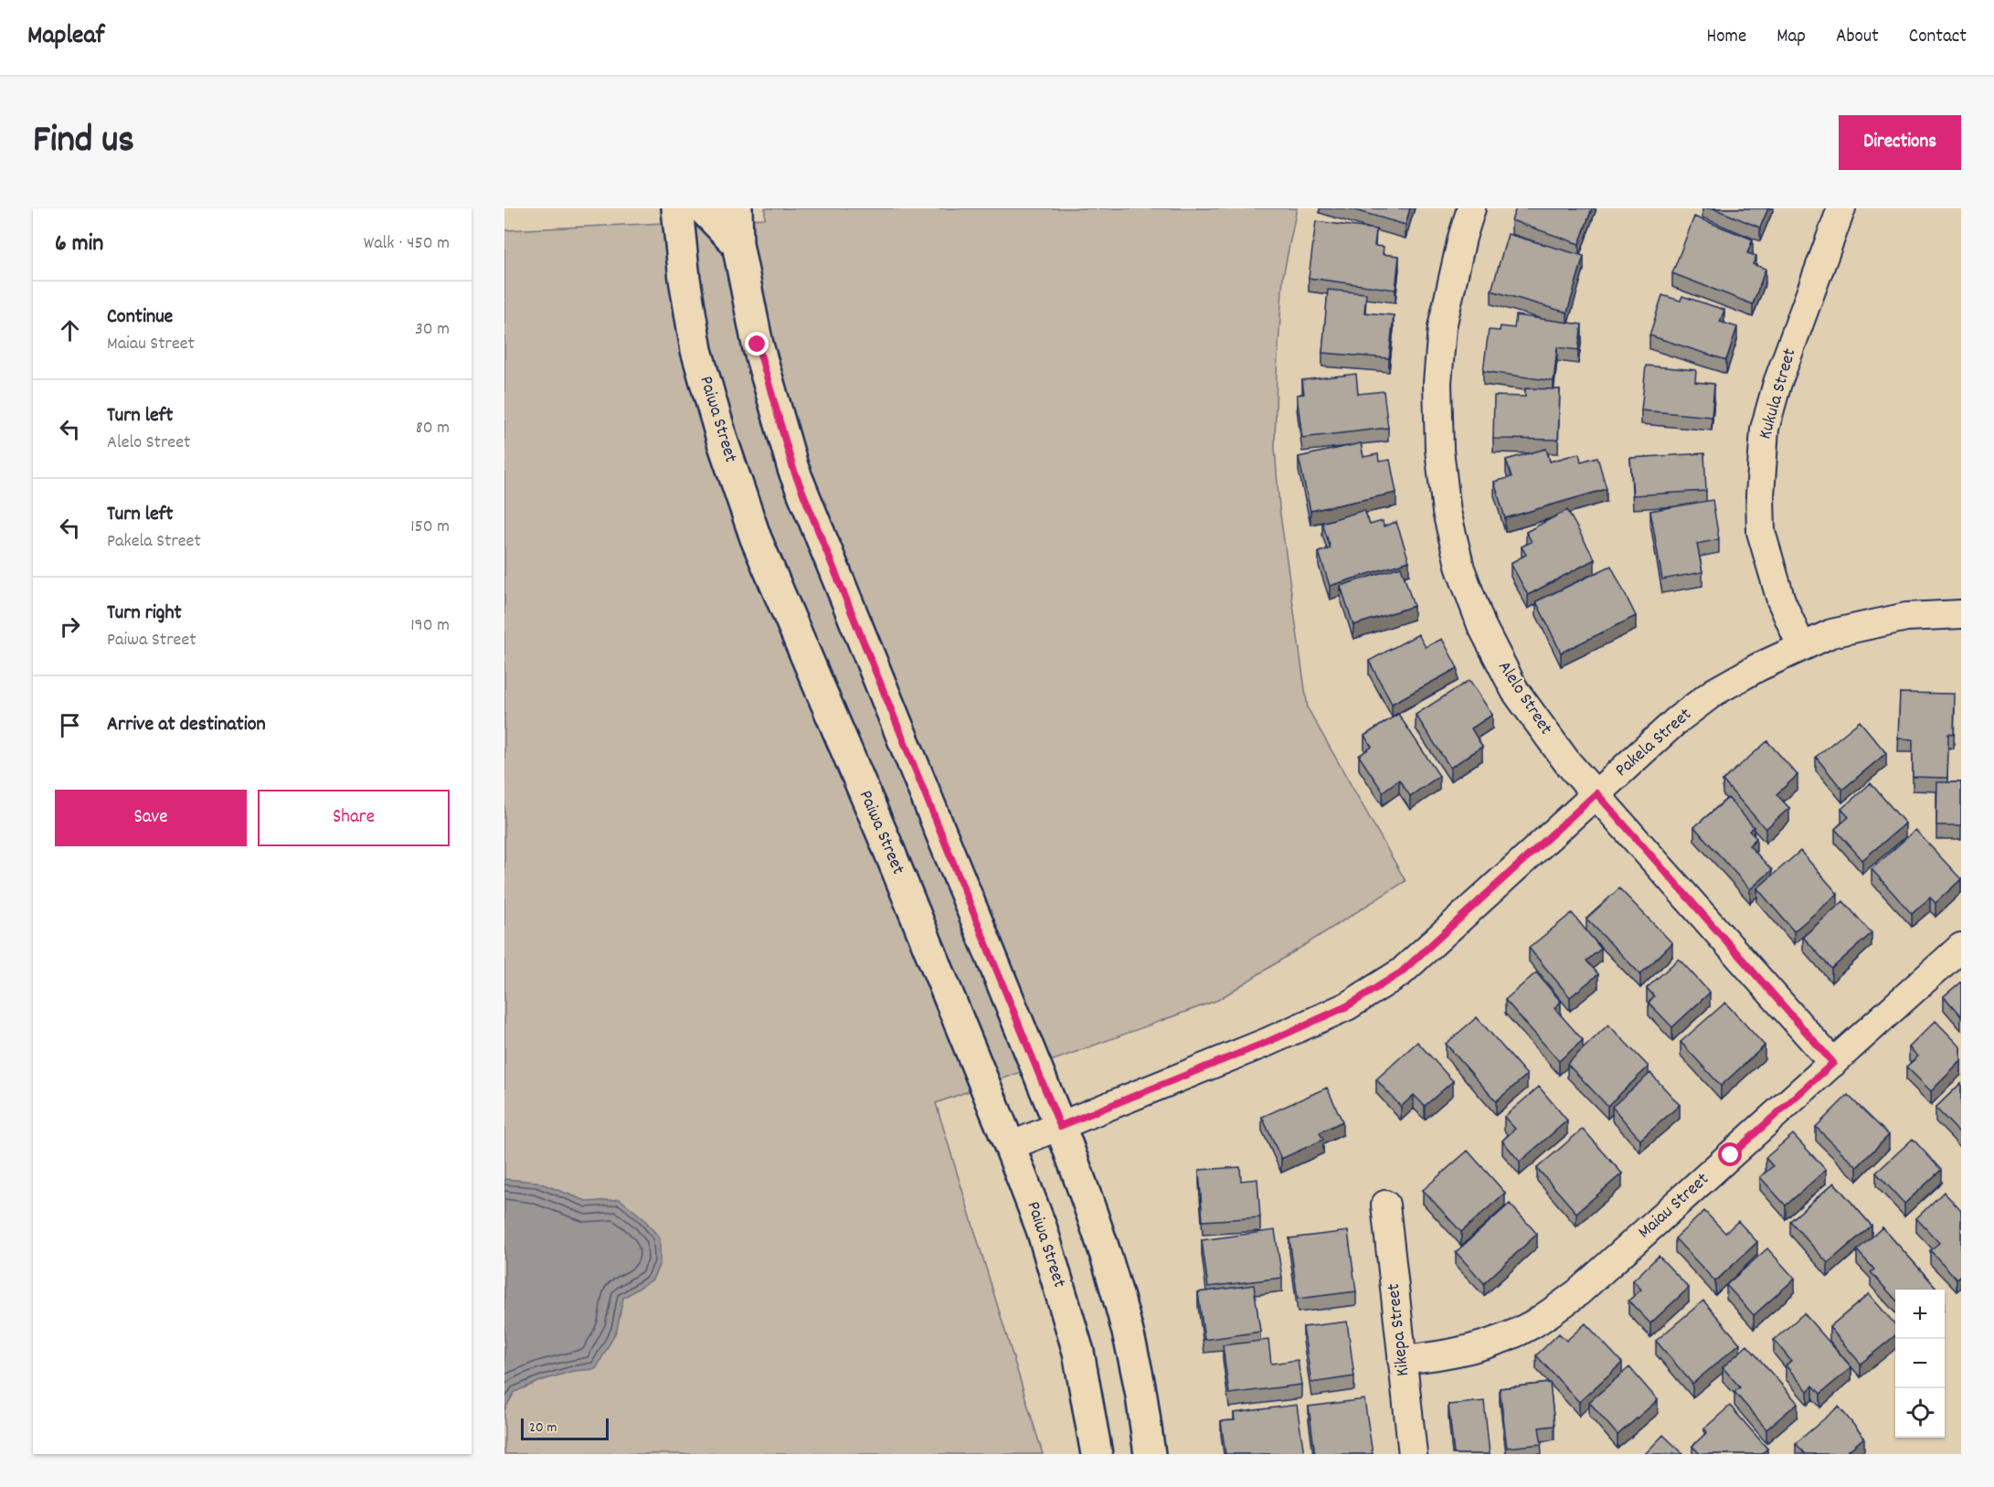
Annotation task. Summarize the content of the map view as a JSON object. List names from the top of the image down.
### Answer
{
  "streets": {
    "street": [
      "Kukula Street",
      "Paiwa Street",
      "Alelo Street",
      "Pakela Street",
      "Maiau Street",
      "Kikepa Street"
    ]
  },
  "crossings": [
    ["Kukula Street", "Pakela Street"],
    ["Paiwa Street", "Pakela Street"],
    ["Alelo Street", "Pakela Street"],
    ["Alelo Street", "Maiau Street"],
    ["Maiau Street", "Kikepa Street"]
  ],
  "scale_bar": "20 m",
  "page": {
    "header": "Mapleaf",
    "nav": [
      "Home",
      "Map",
      "About",
      "Contact"
    ],
    "title": "Find us",
    "buttons": [
      "Directions",
      ["Save", "Share"]
    ],
    "heading": ["6 min", "Walk · 450 m"],
    "list": [
      ["Continue", "Maiau Street", "30 m"],
      ["Turn left", "Alelo Street", "80 m"],
      ["Turn left", "Pakela Street", "150 m"],
      ["Turn right", "Paiwa Street", "190 m"],
      "Arrive at destination"
    ],
    "map_buttons": ["+", "−"],
    "scale": "20 m"
  }
}
